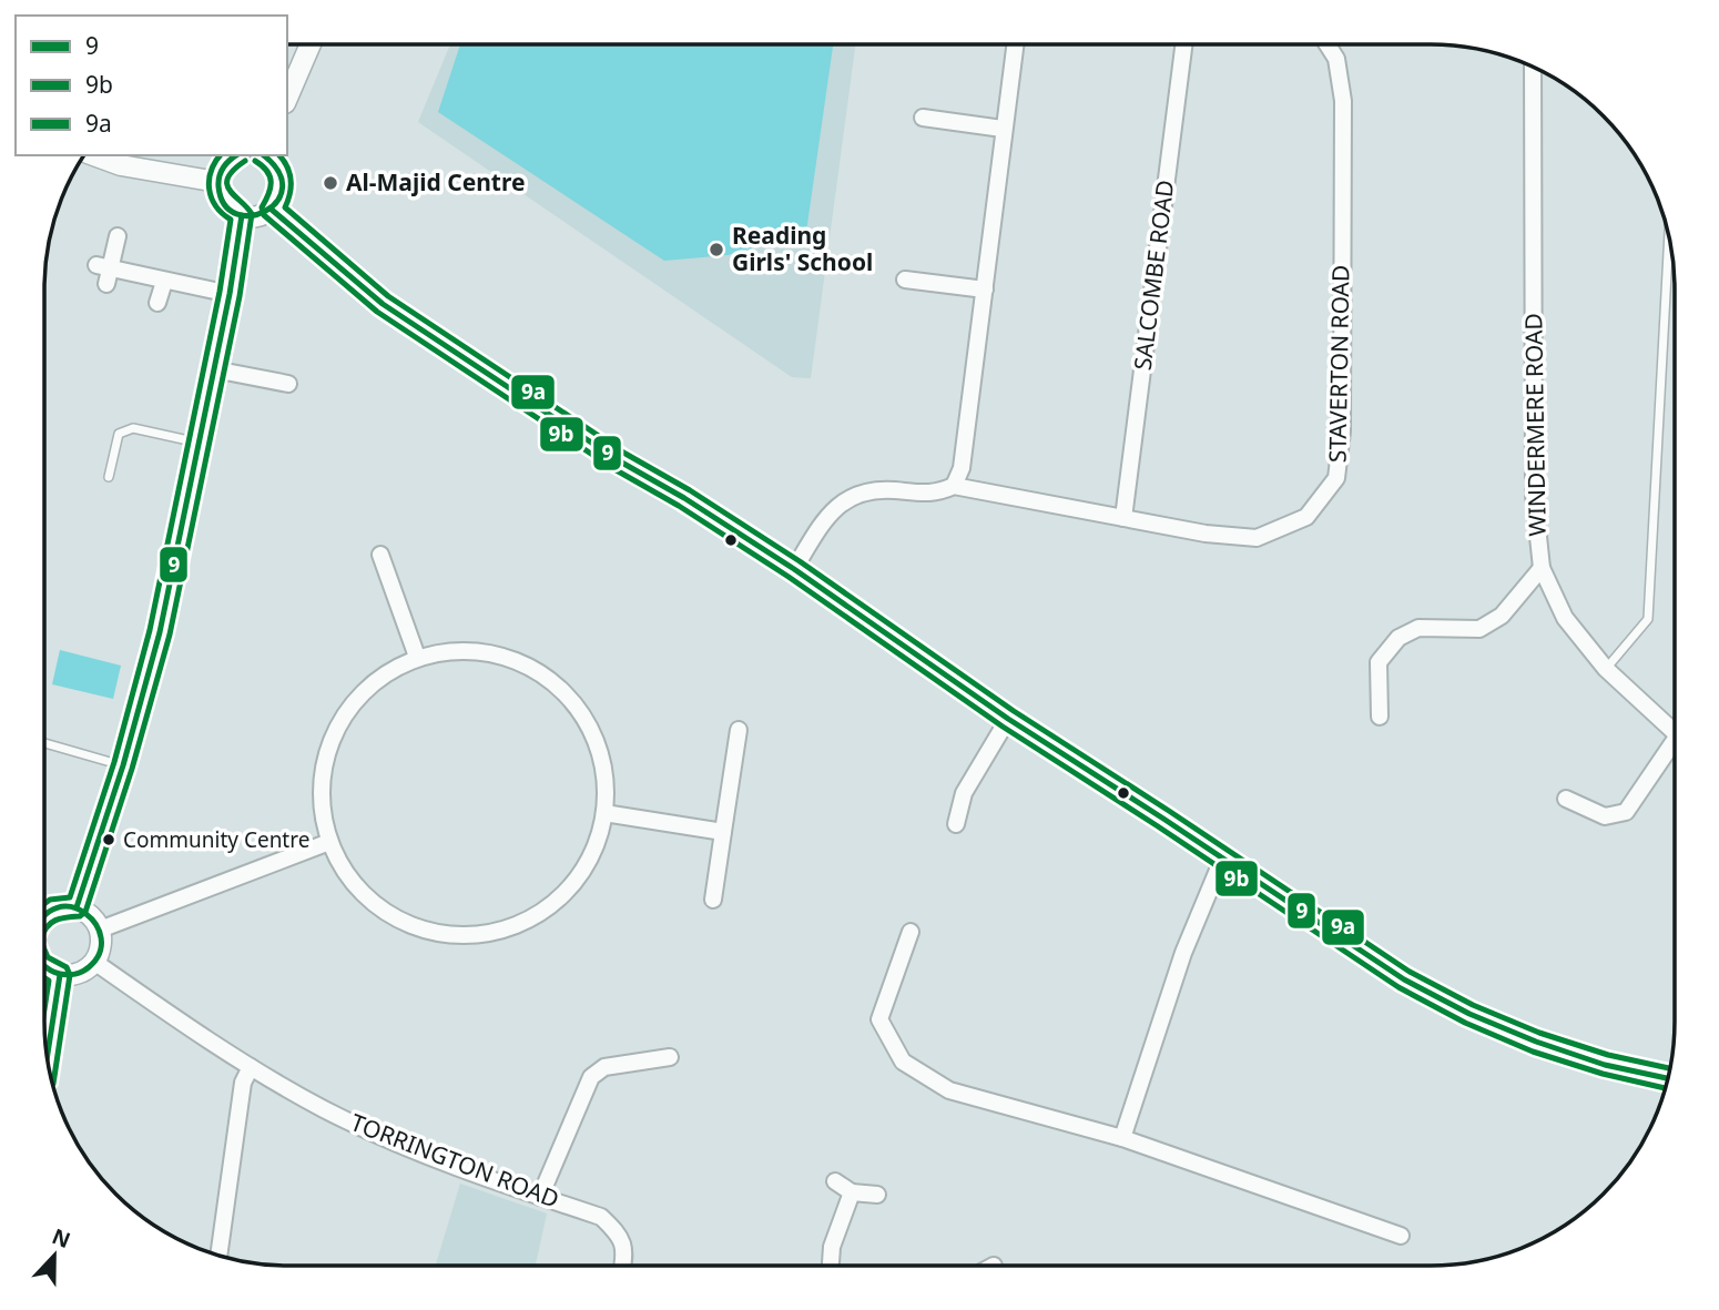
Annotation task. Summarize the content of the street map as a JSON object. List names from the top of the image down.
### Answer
{
  "streets": {
    "street": [
      "SALCOMBE ROAD",
      "STAVERTON ROAD",
      "WINDERMERE ROAD",
      "TORRINGTON ROAD"
    ]
  },
  "crossings": [
    ["SALCOMBE ROAD", "STAVERTON ROAD"]
  ],
  "places": ["Al-Majid Centre", "Reading Girls' School", "Community Centre"],
  "lines": ["transit line 9", "transit line 9a", "transit line 9b"],
  "legend": ["9", "9b", "9a"],
  "north": "top"
}
